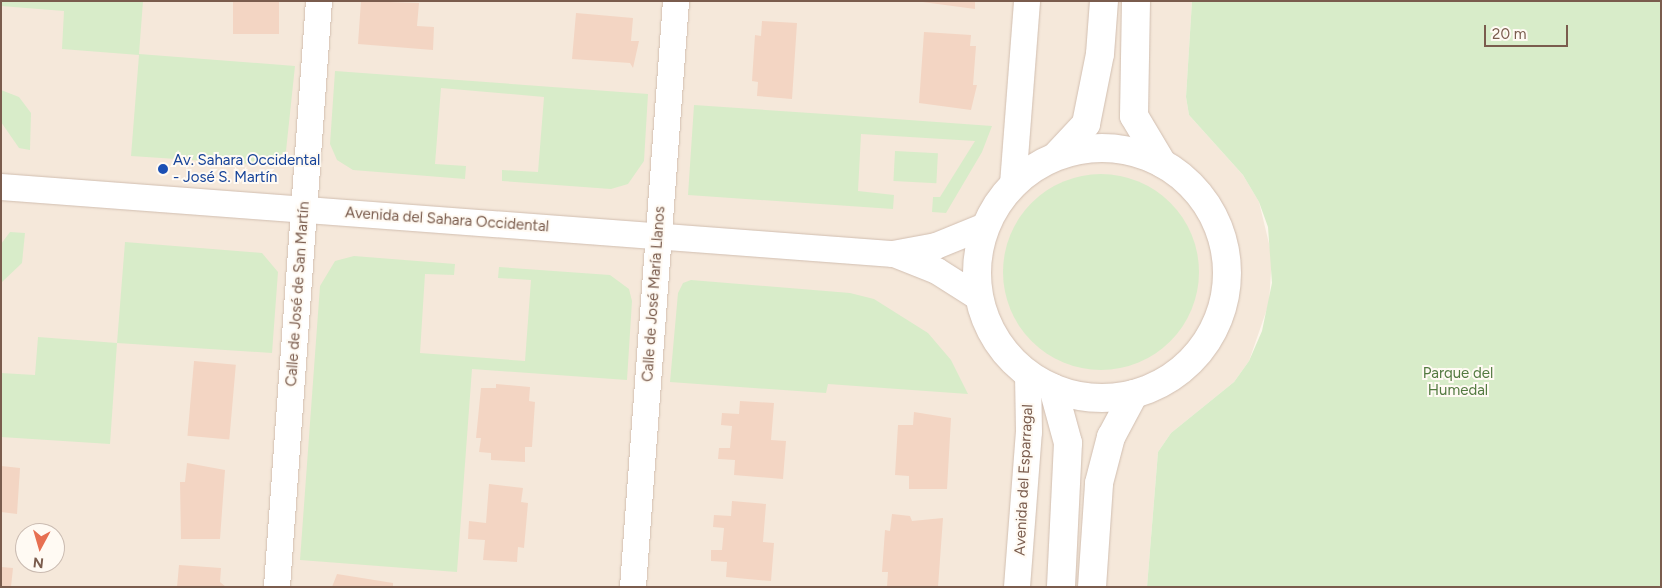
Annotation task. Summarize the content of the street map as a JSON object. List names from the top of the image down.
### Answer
{
  "streets": {
    "main road": ["Avenida del Esparragal"],
    "street": ["Avenida del Sahara Occidental", "Calle de José de San Martín", "Calle de José María Llanos"]
  },
  "crossings": [
    ["Avenida del Sahara Occidental", "Calle de José de San Martín"],
    ["Avenida del Sahara Occidental", "Calle de José María Llanos"]
  ],
  "parks": ["Parque del Humedal"],
  "places": ["Av. Sahara Occidental - José S. Martín"],
  "scale_bar": "20 m",
  "north": "bottom"
}
